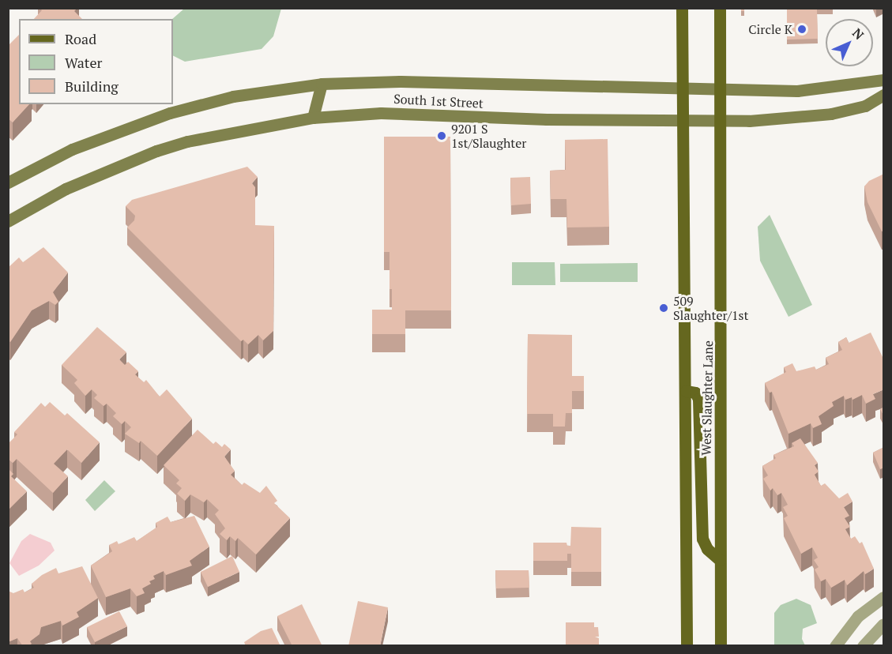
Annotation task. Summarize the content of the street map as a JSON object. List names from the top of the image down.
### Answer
{
  "streets": {
    "main road": ["South 1st Street", "West Slaughter Lane"]
  },
  "crossings": [
    ["South 1st Street", "West Slaughter Lane"]
  ],
  "places": ["Circle K", "9201 S 1st/Slaughter", "509 Slaughter/1st"],
  "legend": ["Road", "Water", "Building"],
  "north": "top right"
}
